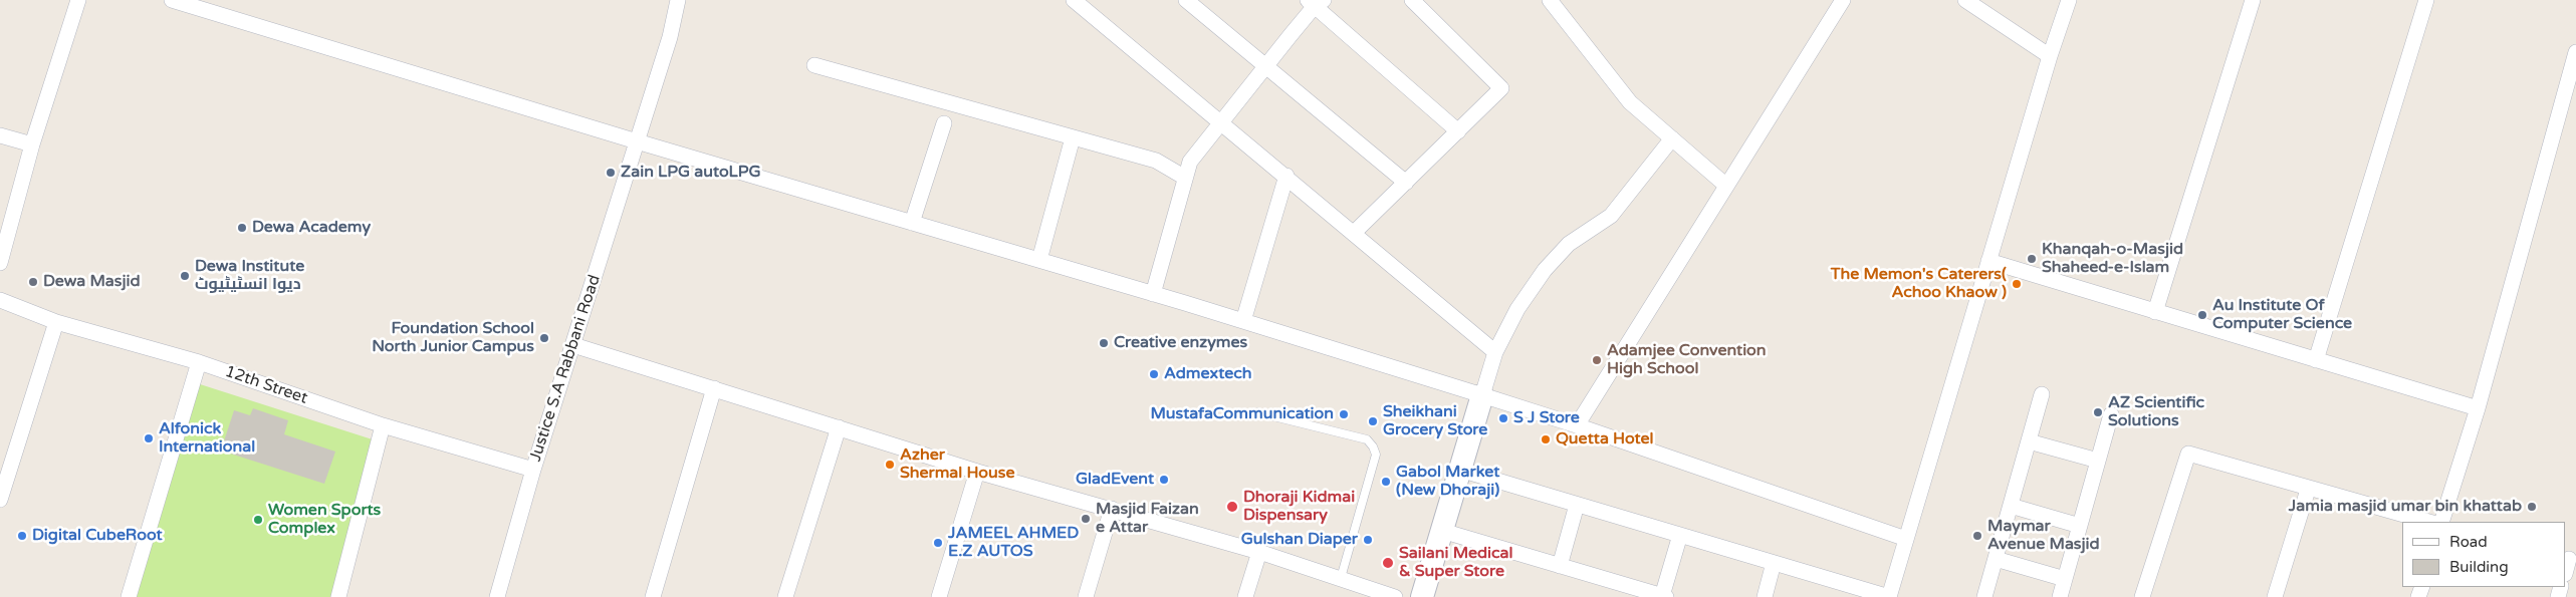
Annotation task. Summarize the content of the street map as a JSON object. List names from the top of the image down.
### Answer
{
  "streets": {
    "street": ["Justice S.A Rabbani Road", "12th Street"]
  },
  "crossings": [
    ["Justice S.A Rabbani Road", "12th Street"]
  ],
  "places": [
    "Zain LPG autoLPG",
    "Dewa Academy",
    "Khanqah-o-Masjid Shaheed-e-Islam",
    "Dewa Institute دیوا انسٹیٹیوٹ",
    "Dewa Masjid",
    "The Memon's Caterers( Achoo Khaow )",
    "Au Institute Of Computer Science",
    "Foundation School North Junior Campus",
    "Creative enzymes",
    "Adamjee Convention High School",
    "Admextech",
    "AZ Scientific Solutions",
    "MustafaCommunication",
    "S J Store",
    "Sheikhani Grocery Store",
    "Alfonick International",
    "Quetta Hotel",
    "Azher Shermal House",
    "GladEvent",
    "Gabol Market (New Dhoraji)",
    "Dhoraji Kidmai Dispensary",
    "Jamia masjid umar bin khattab",
    "Masjid Faizan e Attar",
    "Women Sports Complex",
    "Digital CubeRoot",
    "Maymar Avenue Masjid",
    "Gulshan Diaper",
    "JAMEEL AHMED E.Z AUTOS",
    "Sailani Medical & Super Store"
  ],
  "legend": ["Road", "Building"]
}
